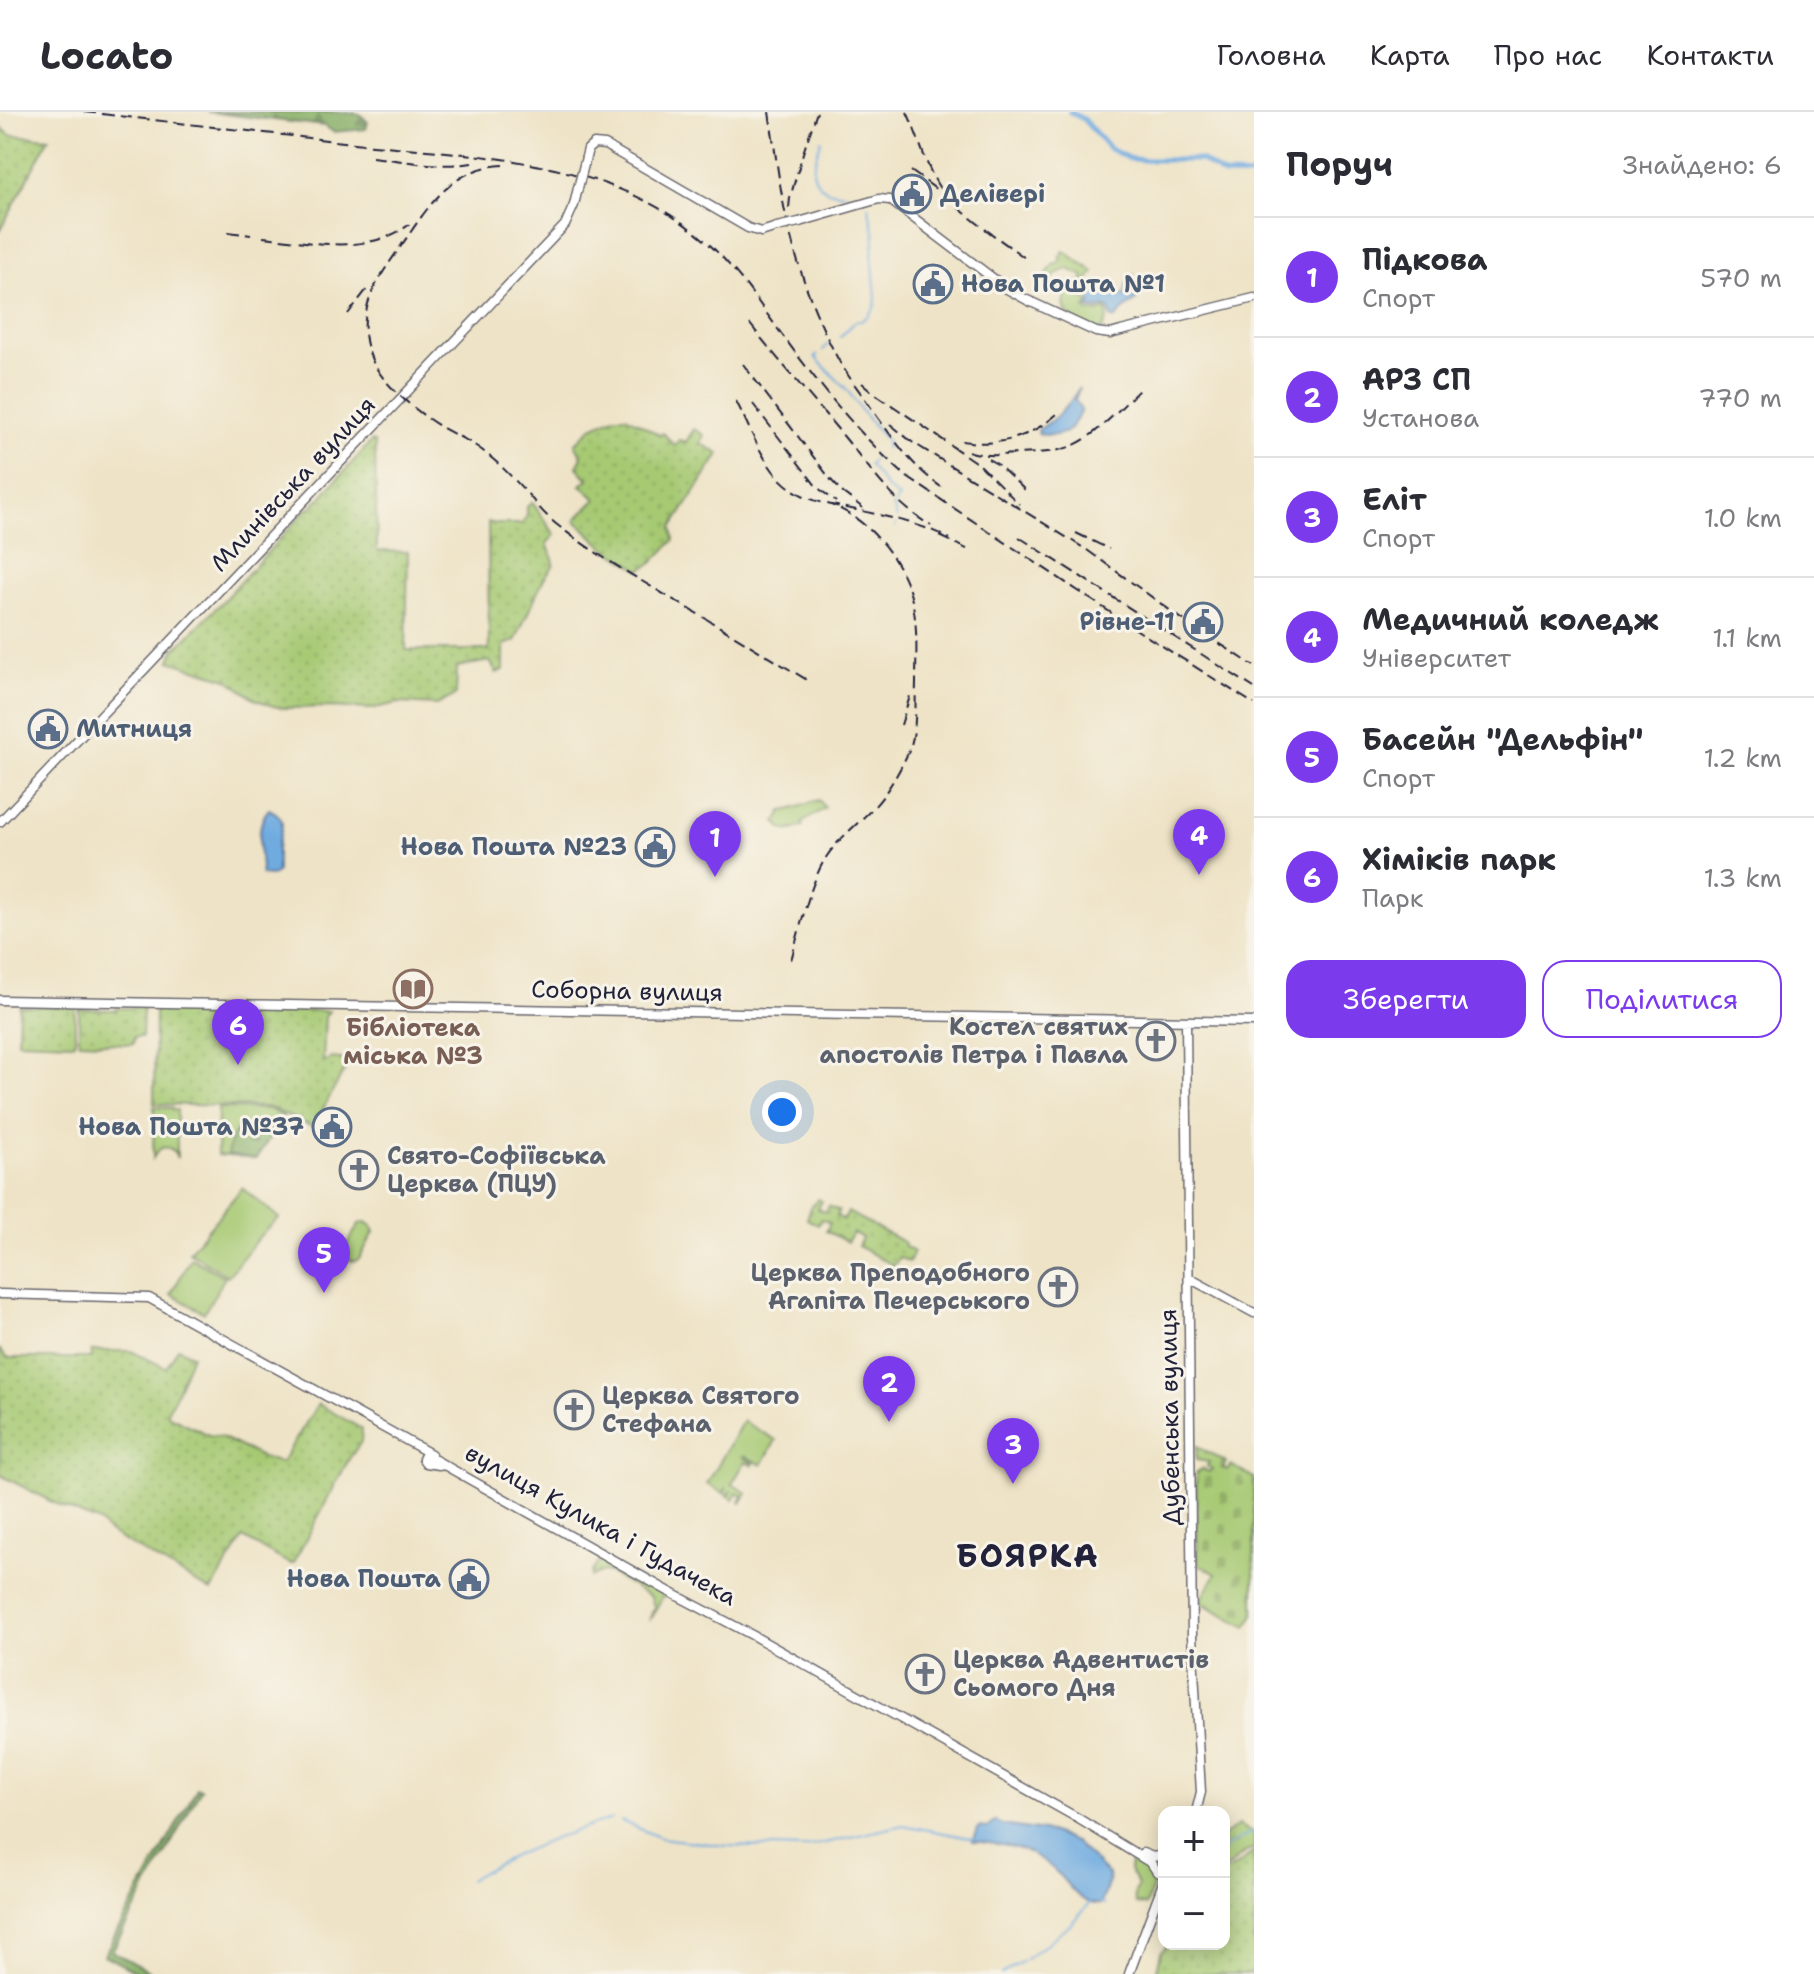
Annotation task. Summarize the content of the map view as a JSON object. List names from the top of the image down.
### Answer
{
  "streets": {
    "main road": [
      "Млинівська вулиця",
      "Соборна вулиця",
      "Дубенська вулиця",
      "вулиця Кулика і Гудачека"
    ]
  },
  "crossings": [
    ["Соборна вулиця", "Дубенська вулиця"]
  ],
  "districts": ["БОЯРКА"],
  "places": {
    "public building": [
      "Делівері",
      "Нова Пошта №1",
      "Рівне-11",
      "Митниця",
      "Нова Пошта №23",
      "Нова Пошта №37",
      "Нова Пошта"
    ],
    "library": ["Бібліотека міська №3"],
    "church": [
      "Костел святих апостолів Петра і Павла",
      "Свято-Софіївська Церква (ПЦУ)",
      "Церква Преподобного Агапіта Печерського",
      "Церква Святого Стефана",
      "Церква Адвентистів Сьомого Дня"
    ]
  },
  "page": {
    "header": "Locato",
    "nav": [
      "Головна",
      "Карта",
      "Про нас",
      "Контакти"
    ],
    "heading": ["Поруч", "Знайдено: 6"],
    "list": [
      {
        "mark": "1",
        "name": "Підкова",
        "note": "Спорт",
        "value": "570 m"
      },
      {
        "mark": "2",
        "name": "АРЗ СП",
        "note": "Установа",
        "value": "770 m"
      },
      {
        "mark": "3",
        "name": "Еліт",
        "note": "Спорт",
        "value": "1.0 km"
      },
      {
        "mark": "4",
        "name": "Медичний коледж",
        "note": "Університет",
        "value": "1.1 km"
      },
      {
        "mark": "5",
        "name": "Басейн \"Дельфін\"",
        "note": "Спорт",
        "value": "1.2 km"
      },
      {
        "mark": "6",
        "name": "Хіміків парк",
        "note": "Парк",
        "value": "1.3 km"
      }
    ],
    "pins": [
      "4",
      "1",
      "6",
      "5",
      "2",
      "3"
    ],
    "buttons": ["Зберегти", "Поділитися"],
    "map_buttons": ["+", "−"]
  }
}
